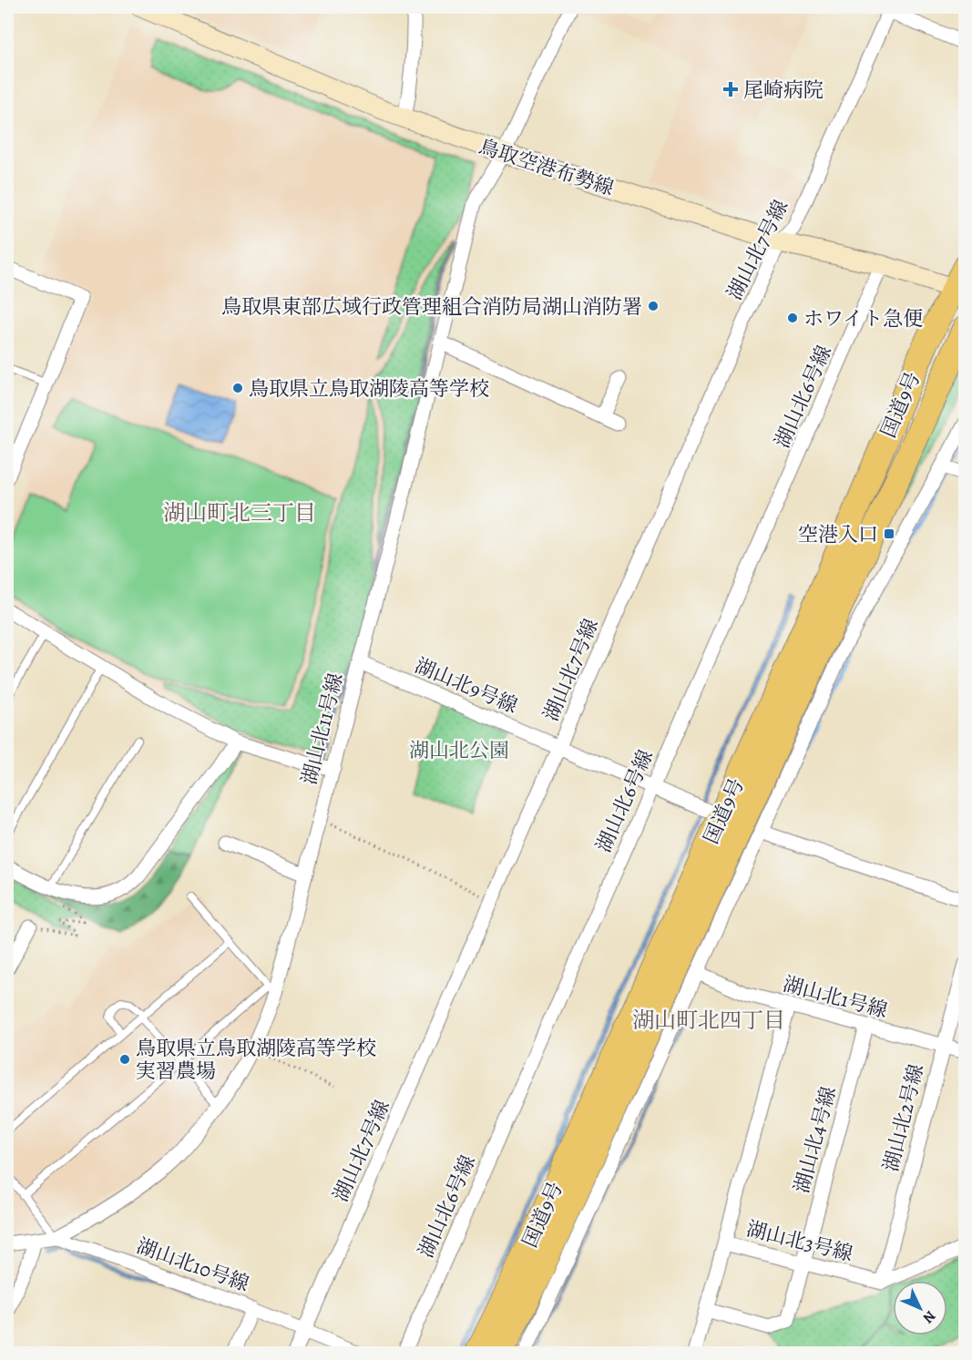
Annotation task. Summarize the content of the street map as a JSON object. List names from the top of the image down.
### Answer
{
  "streets": {
    "highway": ["国道9号"],
    "main road": ["鳥取空港布勢線"],
    "street": [
      "湖山北7号線",
      "湖山北6号線",
      "湖山北9号線",
      "湖山北11号線",
      "湖山北1号線",
      "湖山北2号線",
      "湖山北4号線",
      "湖山北3号線",
      "湖山北10号線"
    ]
  },
  "crossings": [
    ["鳥取空港布勢線", "湖山北7号線"],
    ["鳥取空港布勢線", "湖山北6号線"],
    ["鳥取空港布勢線", "国道9号"],
    ["鳥取空港布勢線", "湖山北11号線"],
    ["湖山北7号線", "湖山北9号線"],
    ["湖山北7号線", "湖山北10号線"],
    ["湖山北6号線", "湖山北9号線"],
    ["湖山北9号線", "湖山北11号線"],
    ["湖山北11号線", "湖山北10号線"],
    ["湖山北1号線", "湖山北2号線"],
    ["湖山北1号線", "湖山北4号線"],
    ["湖山北1号線", "湖山北3号線"],
    ["湖山北2号線", "湖山北3号線"],
    ["湖山北4号線", "湖山北3号線"]
  ],
  "districts": ["湖山町北三丁目", "湖山町北四丁目"],
  "parks": ["湖山北公園"],
  "places": {
    "health": ["尾崎病院"],
    "other": [
      "鳥取県東部広域行政管理組合消防局湖山消防署",
      "ホワイト急便",
      "鳥取県立鳥取湖陵高等学校",
      "鳥取県立鳥取湖陵高等学校 実習農場"
    ],
    "transit": ["空港入口"]
  },
  "north": "bottom right"
}
